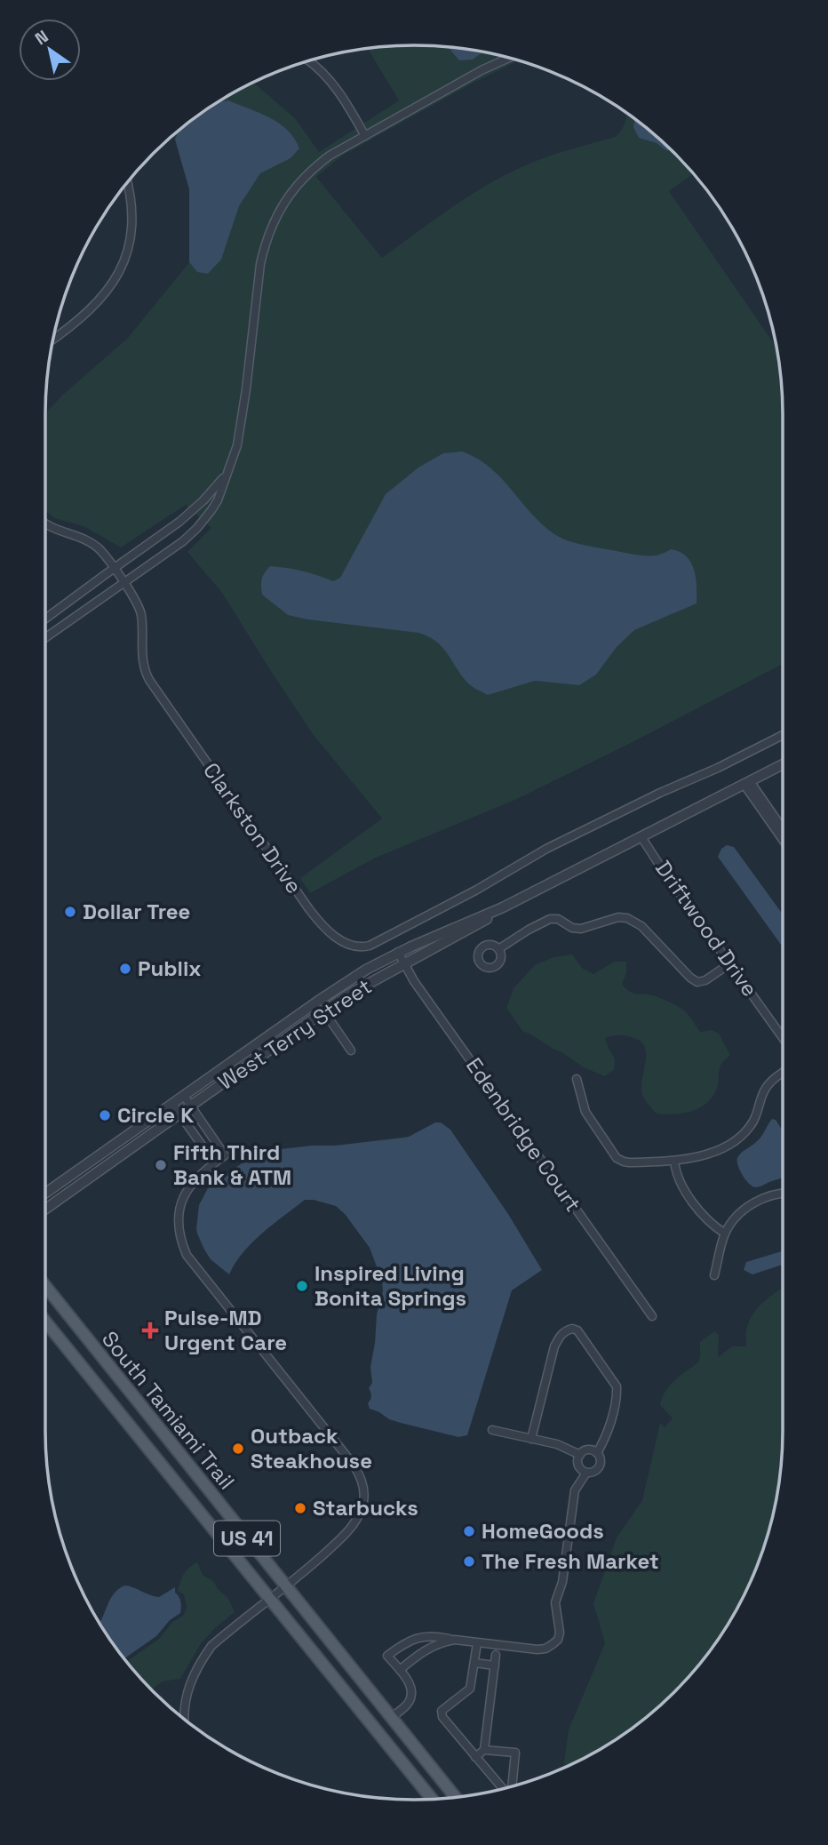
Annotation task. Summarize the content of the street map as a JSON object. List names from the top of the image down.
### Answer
{
  "streets": {
    "main road": ["South Tamiami Trail", "US 41"],
    "street": [
      "Clarkston Drive",
      "Driftwood Drive",
      "West Terry Street",
      "Edenbridge Court"
    ]
  },
  "crossings": [
    ["Driftwood Drive", "West Terry Street"],
    ["West Terry Street", "Edenbridge Court"]
  ],
  "places": {
    "other": [
      "Dollar Tree",
      "Publix",
      "Circle K",
      "Fifth Third Bank & ATM",
      "Inspired Living Bonita Springs",
      "Outback Steakhouse",
      "Starbucks",
      "HomeGoods",
      "The Fresh Market"
    ],
    "health": ["Pulse-MD Urgent Care"]
  },
  "north": "top left"
}
